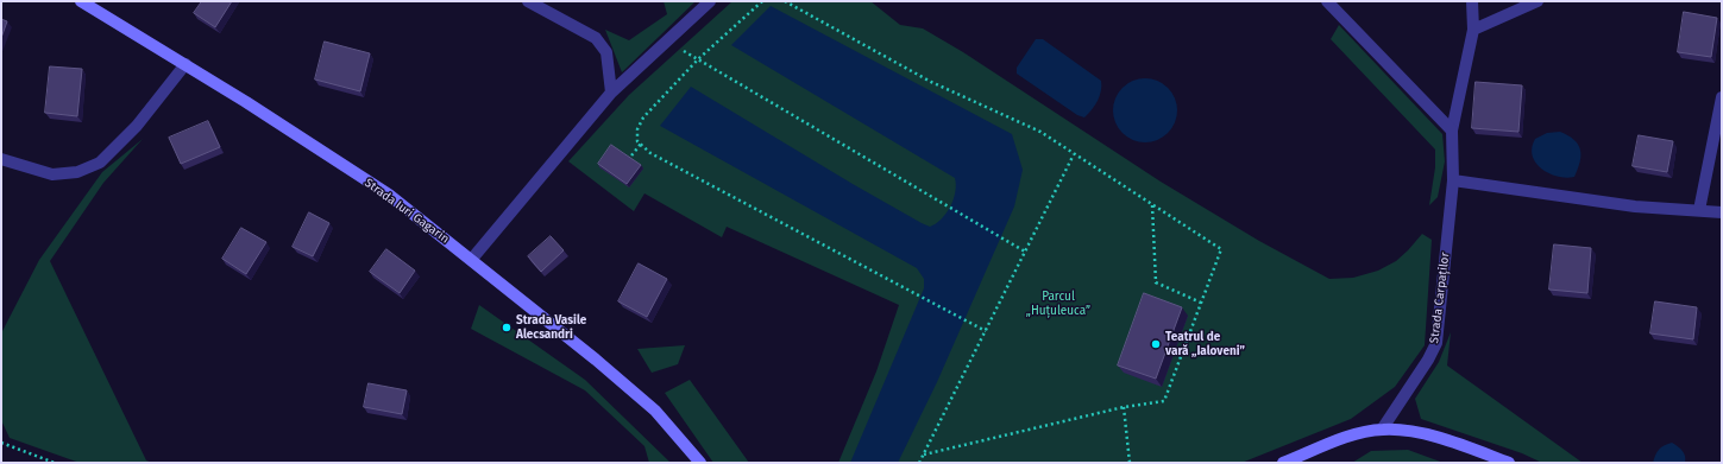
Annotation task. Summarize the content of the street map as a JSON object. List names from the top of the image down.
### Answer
{
  "streets": {
    "main road": ["Strada Iuri Gagarin"],
    "street": ["Strada Carpaților"]
  },
  "parks": ["Parcul „Huțuleuca”"],
  "places": ["Strada Vasile Alecsandri", "Teatrul de vară „Ialoveni”"]
}
